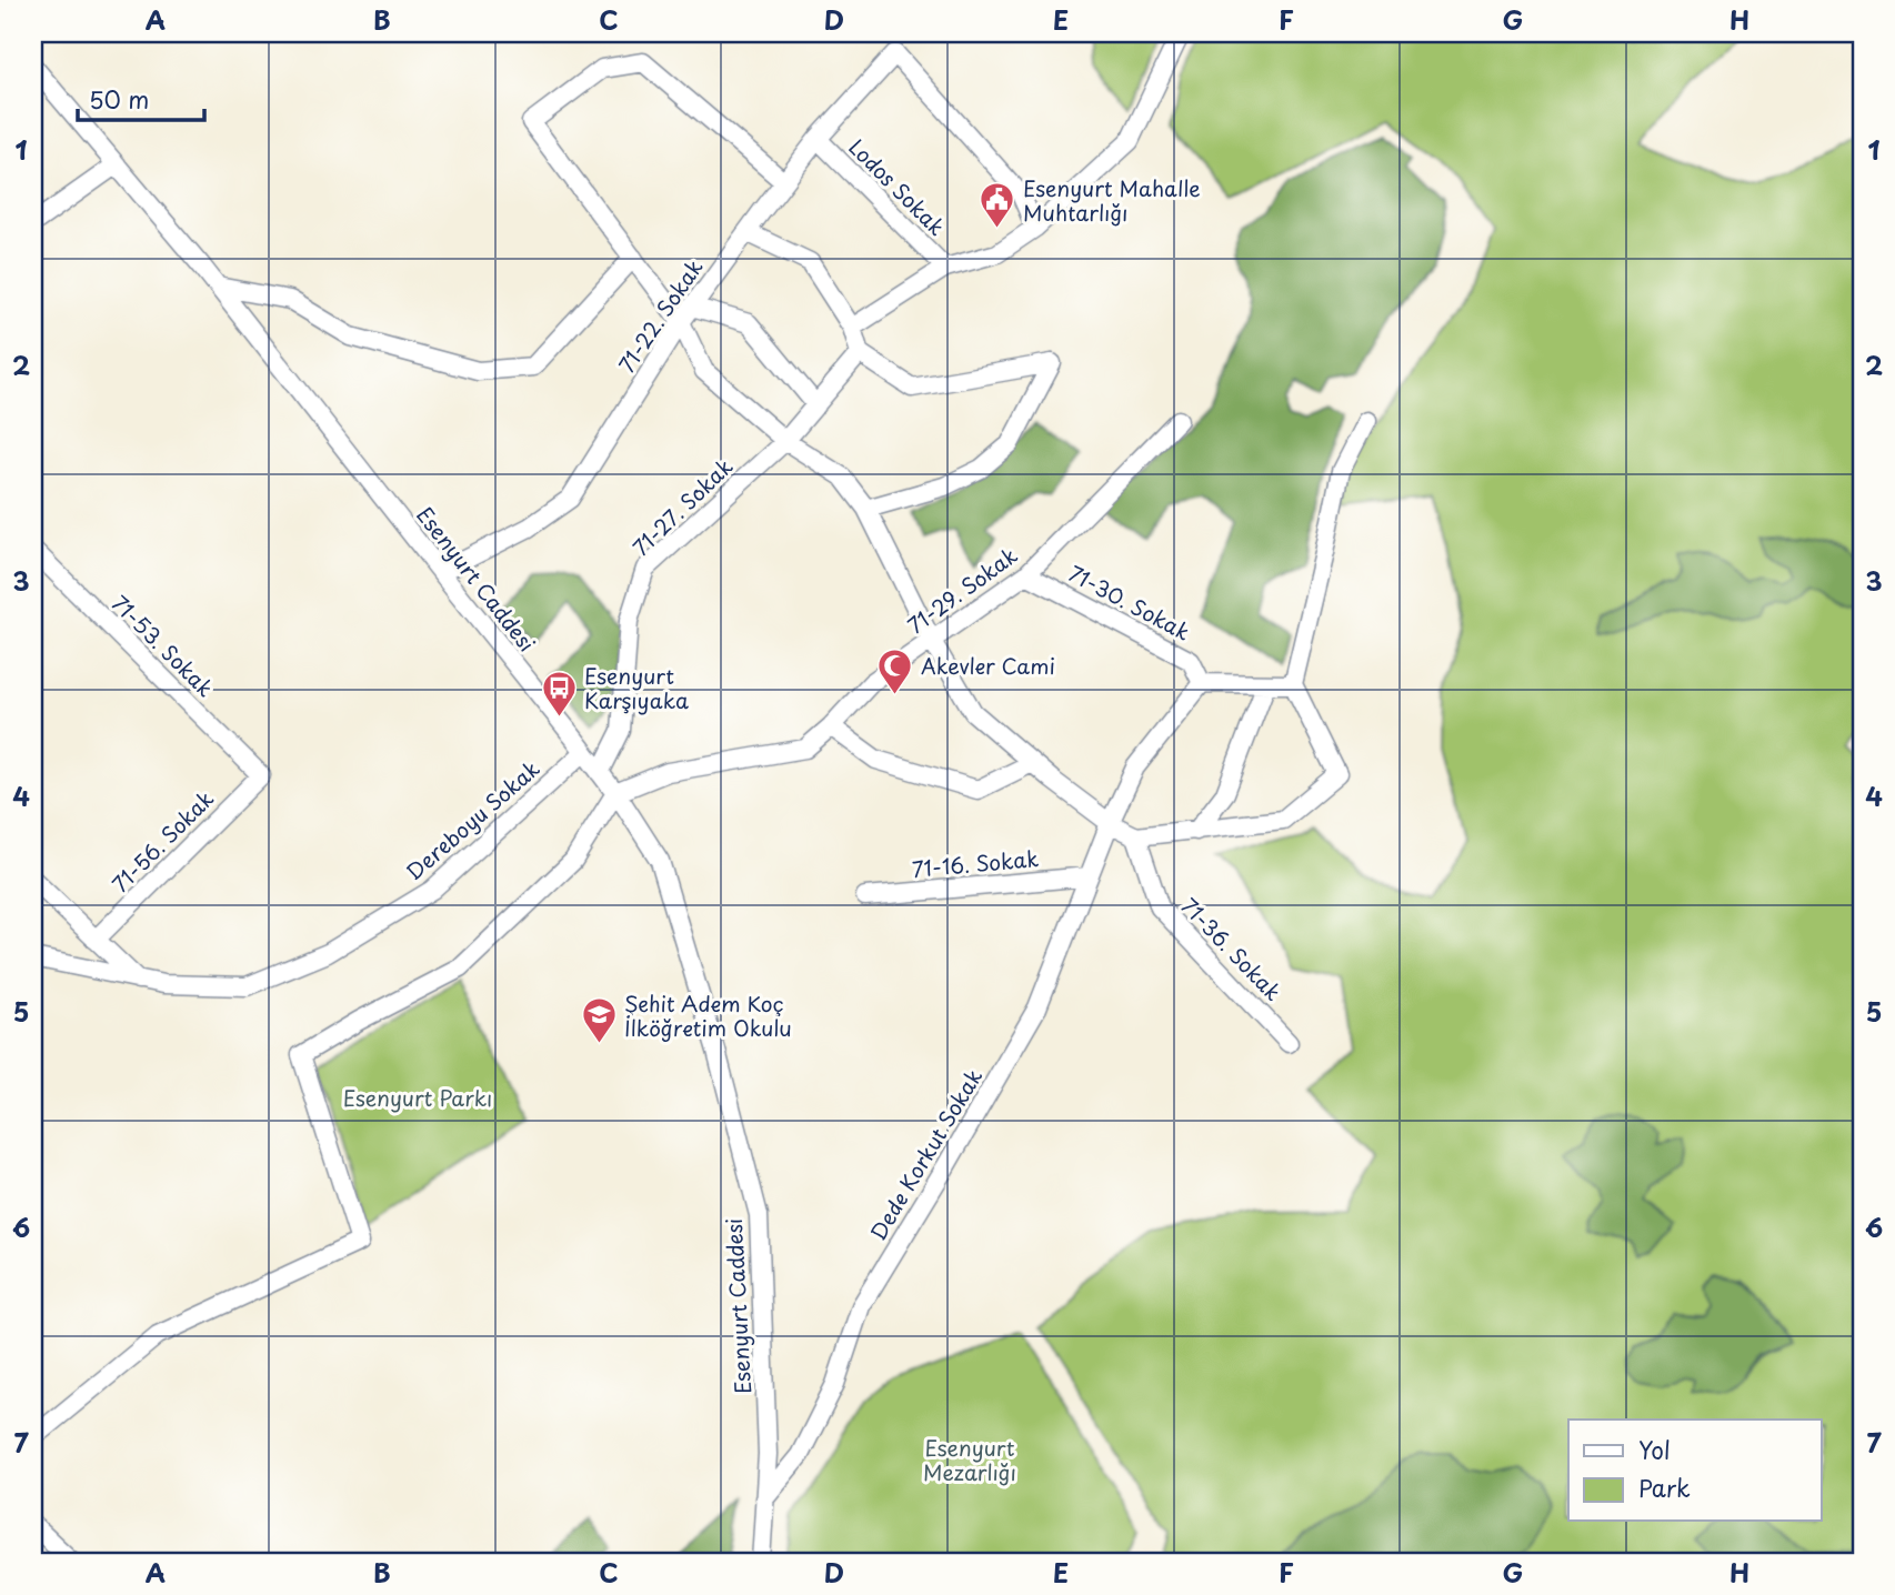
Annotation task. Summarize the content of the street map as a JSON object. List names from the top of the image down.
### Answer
{
  "streets": {
    "street": [
      "Lodos Sokak",
      "71-22. Sokak",
      "71-27. Sokak",
      "Esenyurt Caddesi",
      "71-29. Sokak",
      "71-30. Sokak",
      "71-53. Sokak",
      "Dereboyu Sokak",
      "71-56. Sokak",
      "71-16. Sokak",
      "71-36. Sokak",
      "Dede Korkut Sokak"
    ]
  },
  "crossings": [
    ["Lodos Sokak", "71-22. Sokak"],
    ["71-22. Sokak", "Esenyurt Caddesi"],
    ["71-27. Sokak", "Esenyurt Caddesi"],
    ["Esenyurt Caddesi", "71-29. Sokak"],
    ["Esenyurt Caddesi", "Dereboyu Sokak"],
    ["Esenyurt Caddesi", "Dede Korkut Sokak"],
    ["71-29. Sokak", "71-30. Sokak"],
    ["71-30. Sokak", "Dede Korkut Sokak"],
    ["71-53. Sokak", "71-56. Sokak"],
    ["71-16. Sokak", "Dede Korkut Sokak"]
  ],
  "parks": ["Esenyurt Parkı", "Esenyurt Mezarlığı"],
  "places": {
    "public building": ["Esenyurt Mahalle Muhtarlığı"],
    "mosque": ["Akevler Cami"],
    "bus stop": ["Esenyurt Karşıyaka"],
    "school or university": ["Şehit Adem Koç İlköğretim Okulu"]
  },
  "legend": ["Yol", "Park"],
  "scale_bar": "50 m",
  "grid": {
    "columns": [
      "A",
      "B",
      "C",
      "D",
      "E",
      "F",
      "G",
      "H"
    ],
    "rows": [
      "1",
      "2",
      "3",
      "4",
      "5",
      "6",
      "7"
    ]
  }
}
